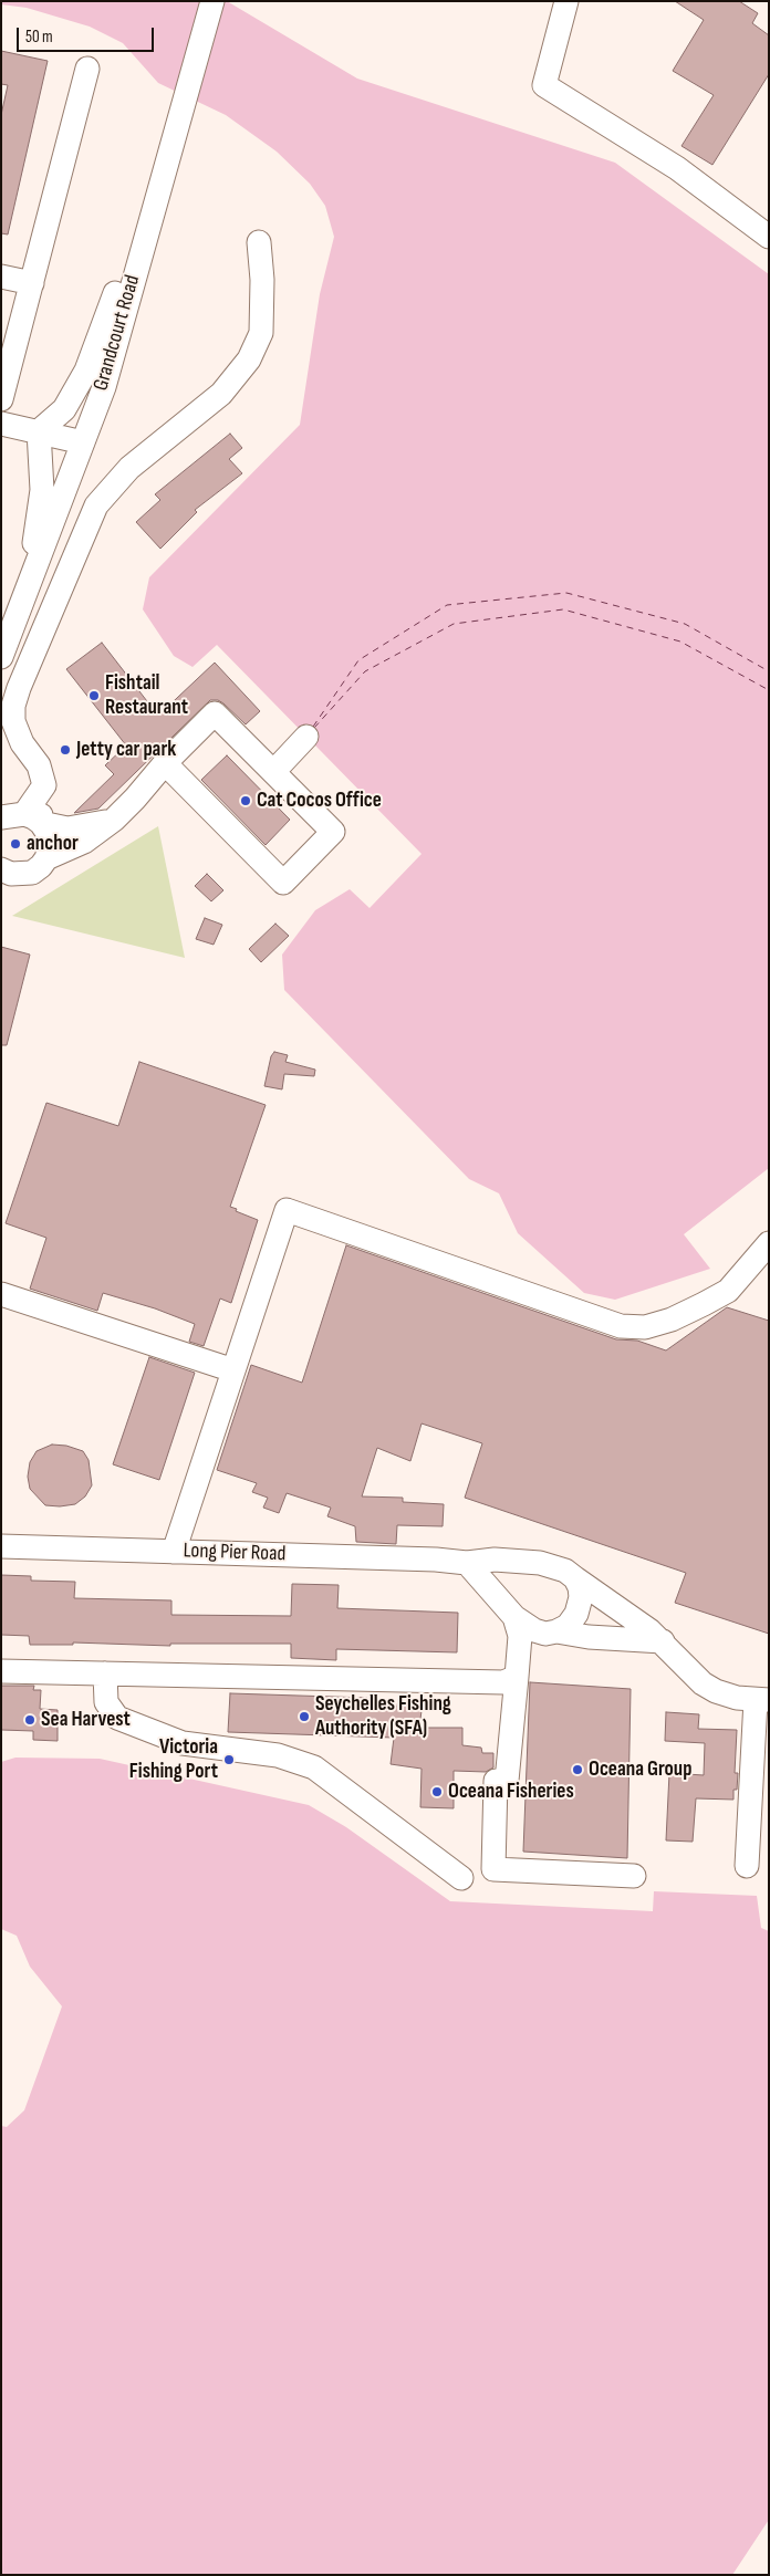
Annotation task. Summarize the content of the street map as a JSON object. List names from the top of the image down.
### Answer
{
  "streets": {
    "street": ["Grandcourt Road", "Long Pier Road"]
  },
  "places": [
    "Fishtail Restaurant",
    "Jetty car park",
    "Cat Cocos Office",
    "anchor",
    "Seychelles Fishing Authority (SFA)",
    "Sea Harvest",
    "Victoria Fishing Port",
    "Oceana Group",
    "Oceana Fisheries"
  ],
  "scale_bar": "50 m"
}
